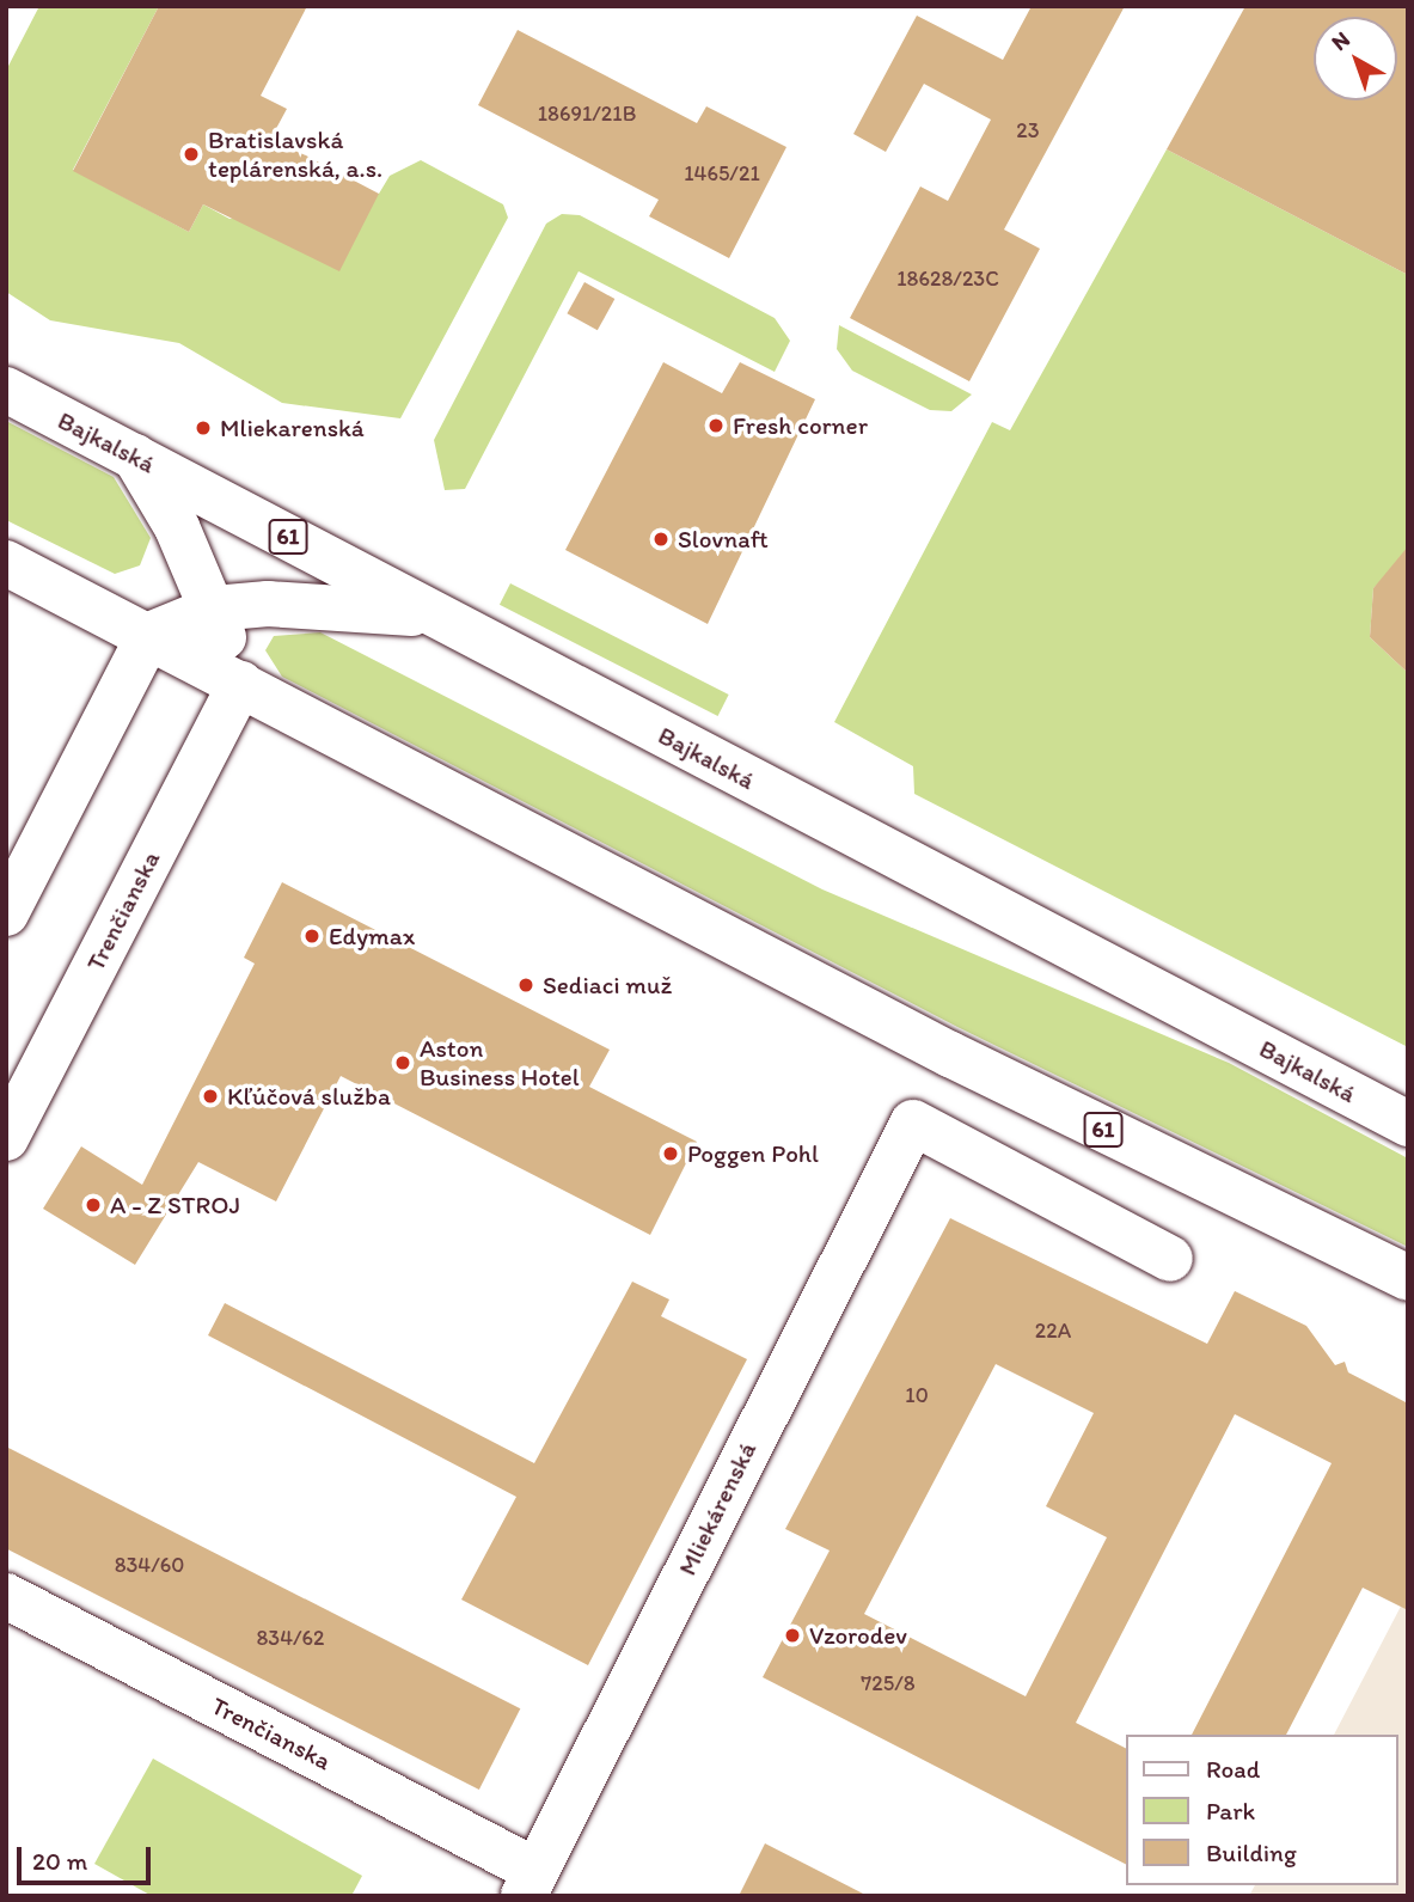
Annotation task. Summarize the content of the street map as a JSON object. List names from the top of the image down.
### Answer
{
  "streets": {
    "main road": [
      "Bajkalská",
      "61",
      "Trenčianska",
      "Mliekárenská"
    ]
  },
  "crossings": [
    ["61", "Trenčianska"],
    ["Trenčianska", "Mliekárenská"]
  ],
  "places": [
    "Bratislavská teplárenská, a.s.",
    "Fresh corner",
    "Mliekarenská",
    "Slovnaft",
    "Edymax",
    "Sediaci muž",
    "Aston Business Hotel",
    "Kľúčová služba",
    "Poggen Pohl",
    "A - Z STROJ",
    "Vzorodev"
  ],
  "house_numbers": [
    "18691/21B",
    "23",
    "1465/21",
    "18628/23C",
    "22A",
    "10",
    "834/60",
    "834/62",
    "725/8"
  ],
  "legend": ["Road", "Park", "Building"],
  "scale_bar": "20 m",
  "north": "top left"
}
